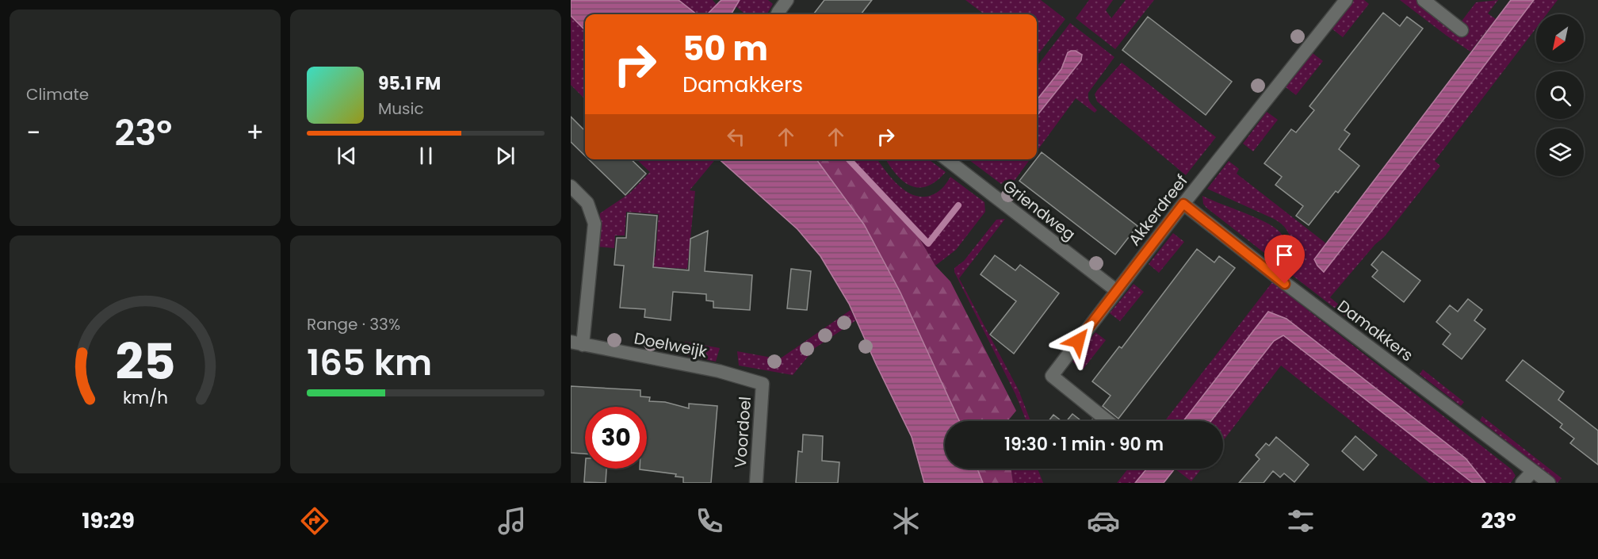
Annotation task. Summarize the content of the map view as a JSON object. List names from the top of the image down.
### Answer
{
  "streets": {
    "street": [
      "Griendweg",
      "Akkerdreef",
      "Damakkers",
      "Doelweijk",
      "Voordoel"
    ]
  },
  "crossings": [
    ["Griendweg", "Akkerdreef"],
    ["Akkerdreef", "Damakkers"],
    ["Doelweijk", "Voordoel"]
  ],
  "north": "bottom left",
  "page": {
    "tile": [
      "Climate",
      ["Range · 33%", "165 km"]
    ],
    "turn": ["50 m", "Damakkers"],
    "song": ["95.1 FM", "Music"],
    "heat": ["−", "23°", "+"],
    "limit": "30",
    "trip": "19:30 · 1 min · 90 m",
    "tabs": ["19:29", "23°"],
    "gauge": ["25", "km/h"]
  }
}
